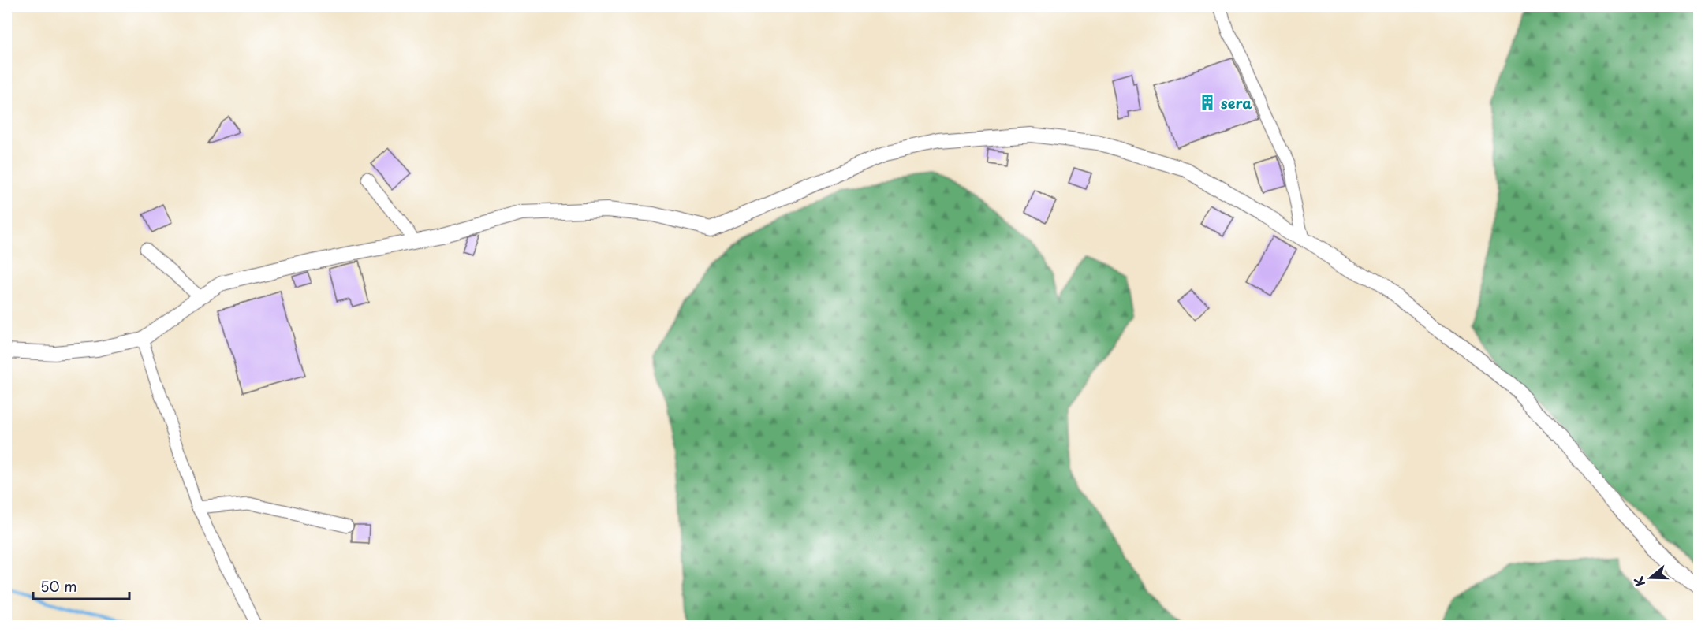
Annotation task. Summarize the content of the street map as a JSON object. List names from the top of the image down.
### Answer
{
  "places": {
    "building": ["sera"]
  },
  "scale_bar": "50 m",
  "north": "left"
}
